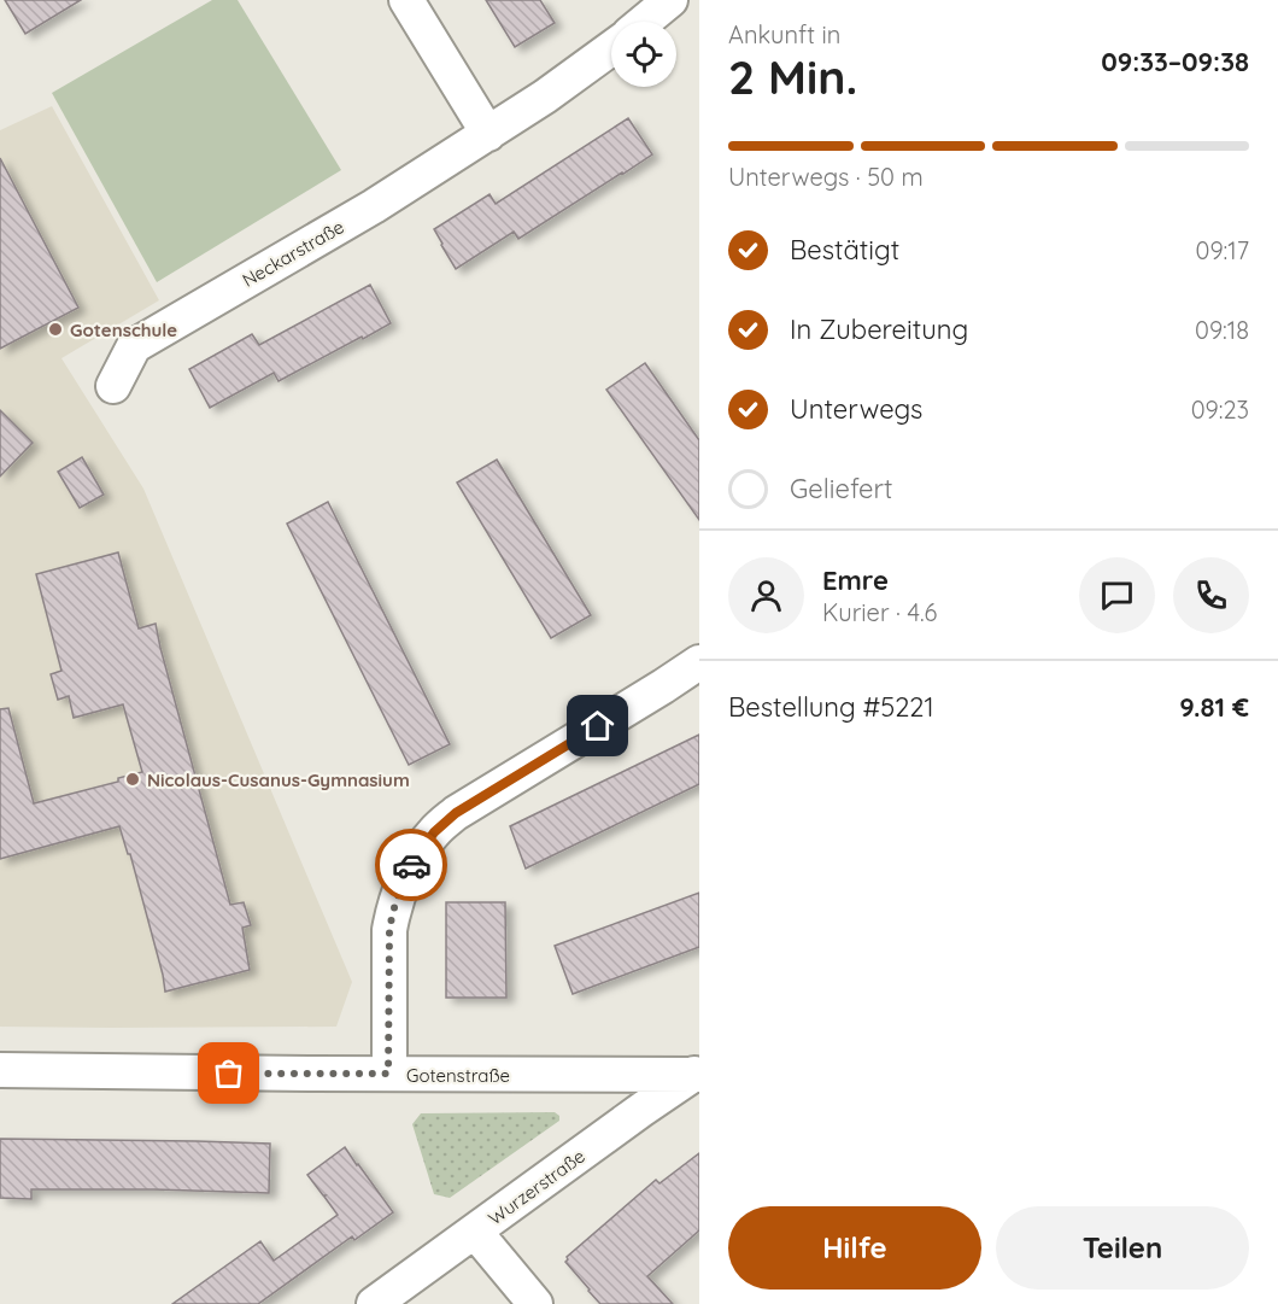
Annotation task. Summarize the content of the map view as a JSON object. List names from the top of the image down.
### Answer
{
  "streets": {
    "street": ["Neckarstraße", "Gotenstraße", "Wurzerstraße"]
  },
  "crossings": [
    ["Gotenstraße", "Wurzerstraße"]
  ],
  "places": ["Gotenschule", "Nicolaus-Cusanus-Gymnasium"],
  "page": {
    "heading": ["2 Min.", "Ankunft in", "09:33–09:38"],
    "panel": [
      "Emre",
      "Kurier · 4.6",
      "Bestellung #5221",
      "9.81 €"
    ],
    "bar": "Unterwegs · 50 m",
    "list": [
      ["Bestätigt", "09:17"],
      ["In Zubereitung", "09:18"],
      ["Unterwegs", "09:23"],
      "Geliefert"
    ],
    "buttons": ["Hilfe", "Teilen"]
  }
}
